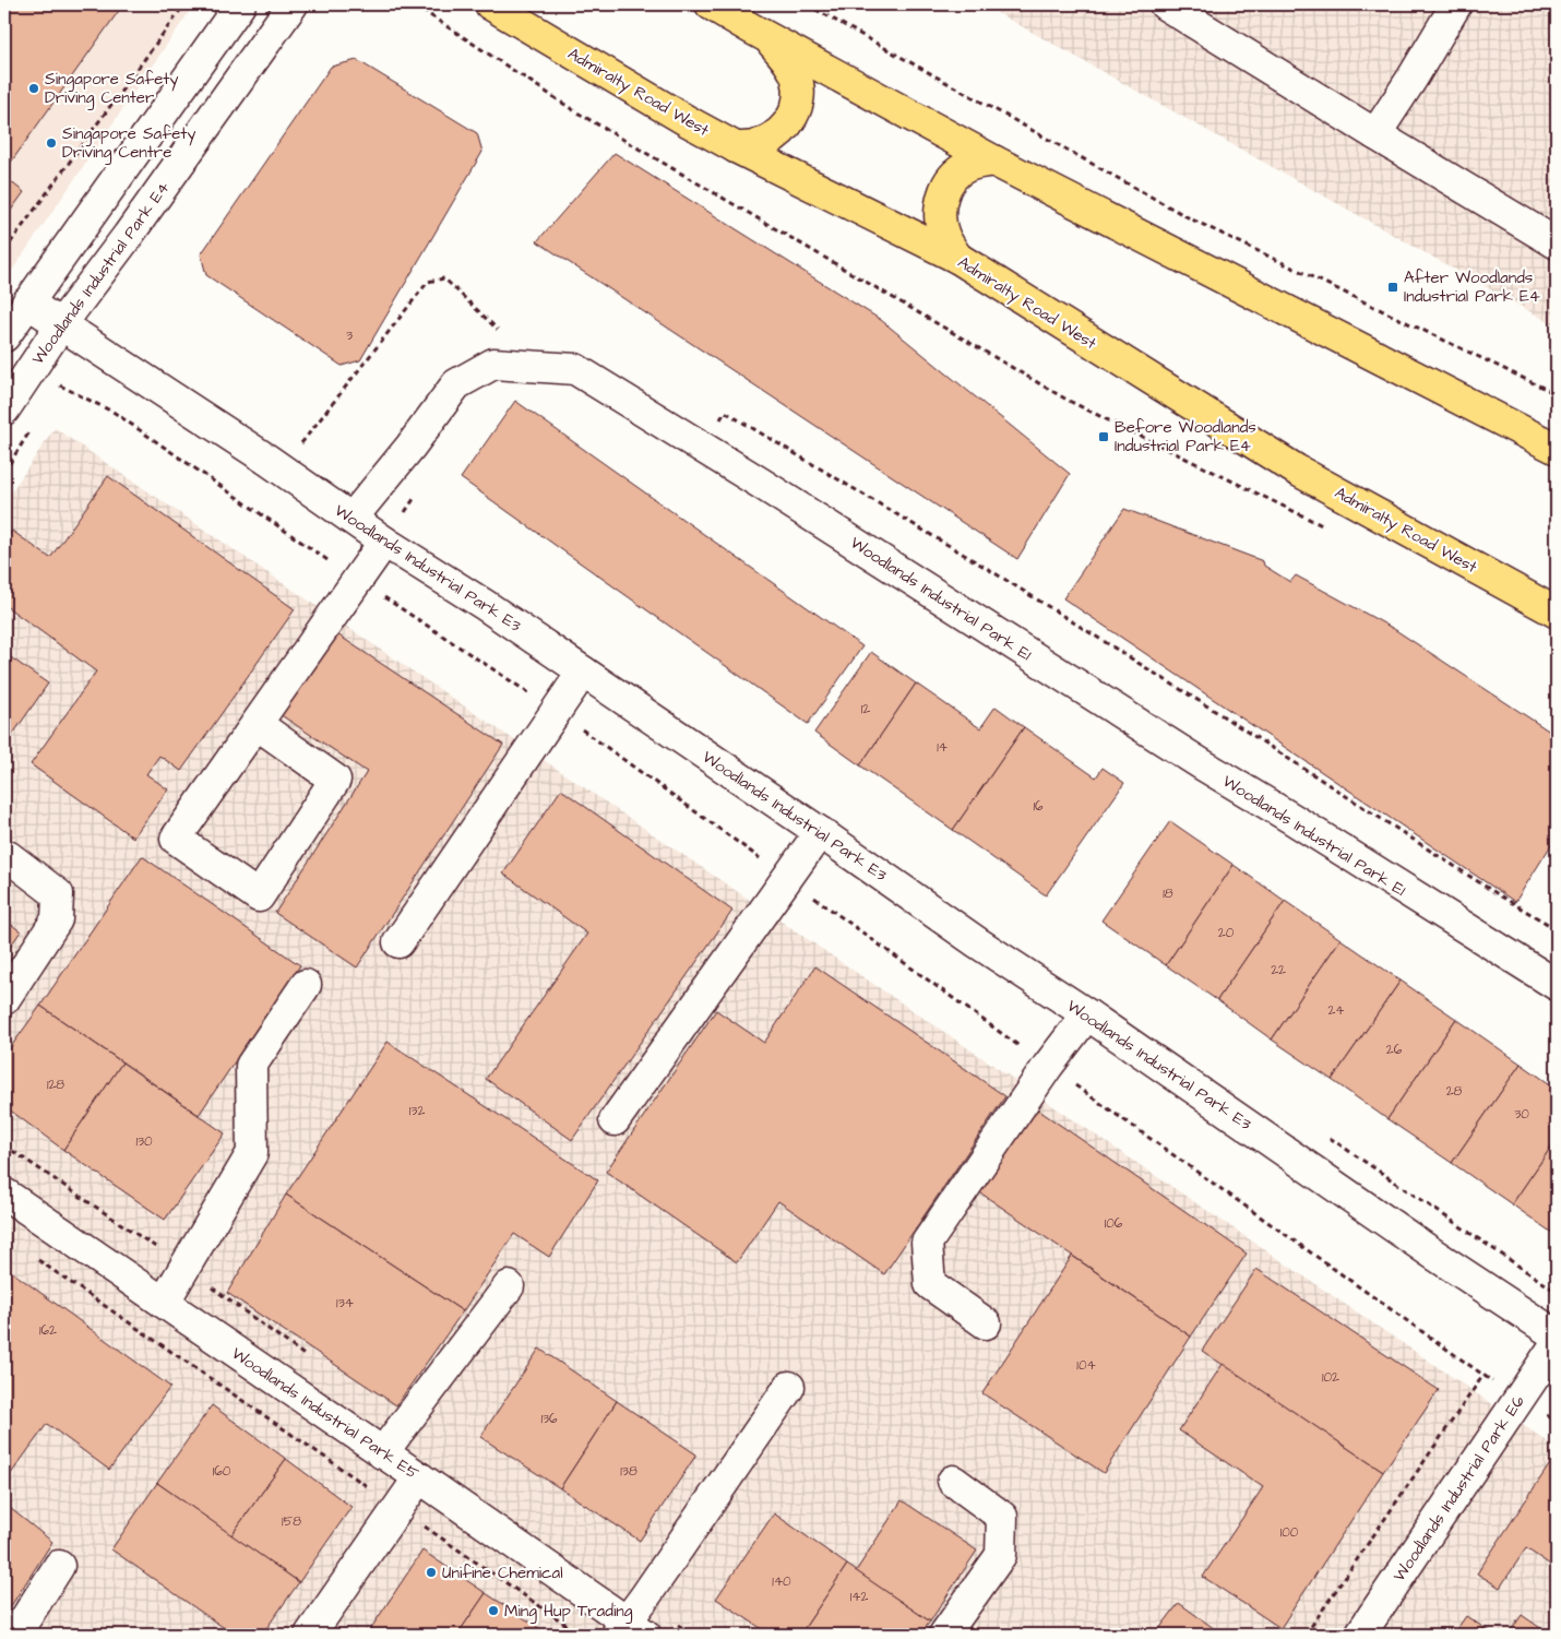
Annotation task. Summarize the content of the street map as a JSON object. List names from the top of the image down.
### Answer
{
  "streets": {
    "main road": ["Admiralty Road West"],
    "street": [
      "Woodlands Industrial Park E4",
      "Woodlands Industrial Park E3",
      "Woodlands Industrial Park E1",
      "Woodlands Industrial Park E5",
      "Woodlands Industrial Park E6"
    ]
  },
  "crossings": [
    ["Woodlands Industrial Park E4", "Woodlands Industrial Park E3"],
    ["Woodlands Industrial Park E3", "Woodlands Industrial Park E1"]
  ],
  "places": {
    "other": [
      "Singapore Safety Driving Center",
      "Singapore Safety Driving Centre",
      "Unifine Chemical",
      "Ming Hup Trading"
    ],
    "transit": ["After Woodlands Industrial Park E4", "Before Woodlands Industrial Park E4"]
  },
  "house_numbers": [
    "3",
    "12",
    "14",
    "16",
    "18",
    "20",
    "22",
    "24",
    "26",
    "128",
    "28",
    "132",
    "30",
    "130",
    "106",
    "134",
    "162",
    "104",
    "102",
    "136",
    "160",
    "138",
    "158",
    "100",
    "140",
    "142"
  ]
}
